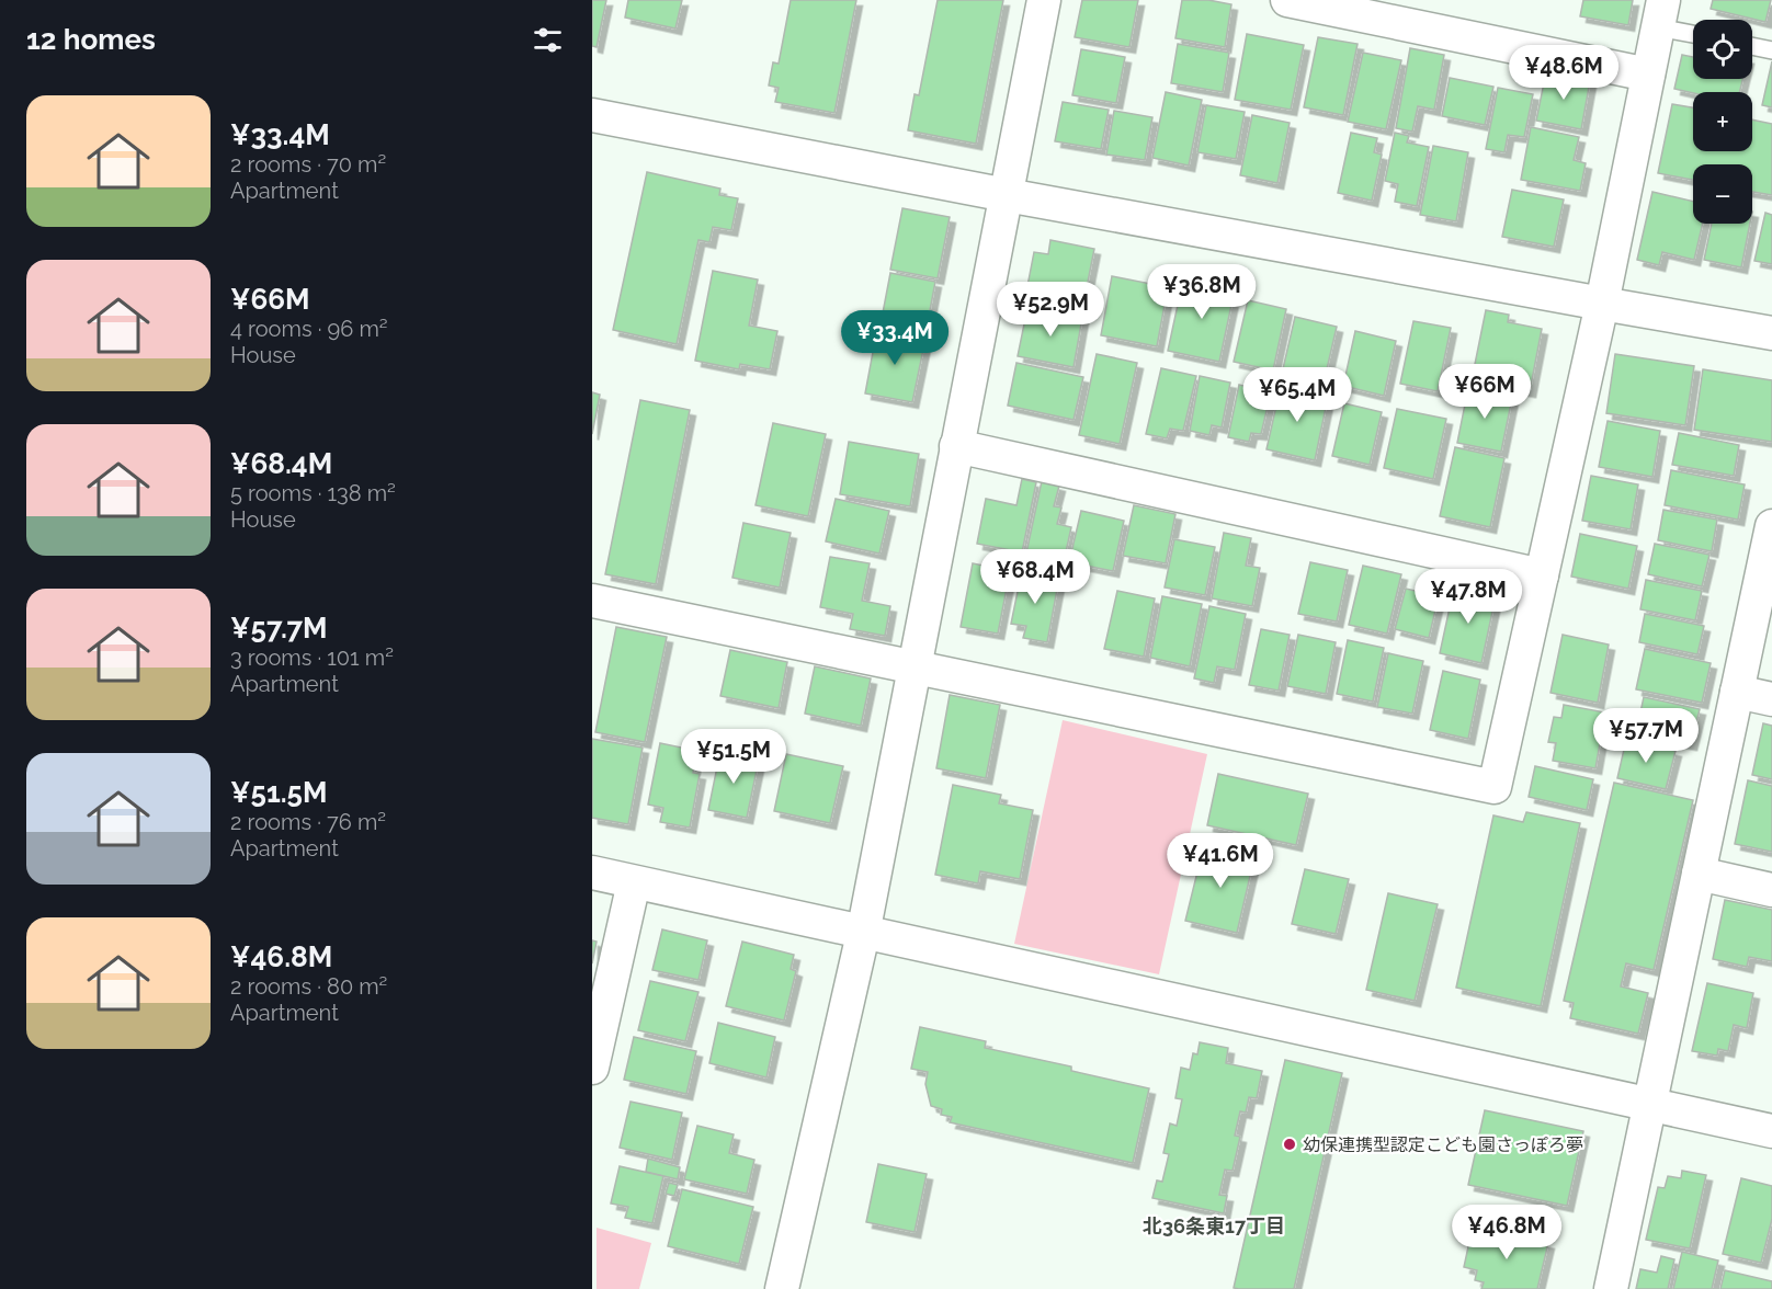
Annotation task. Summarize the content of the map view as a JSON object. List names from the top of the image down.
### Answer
{
  "districts": ["北36条東17丁目"],
  "places": ["幼保連携型認定こども園さっぽろ夢"],
  "page": {
    "heading": "12 homes",
    "map_buttons": ["+", "−"],
    "price": [
      "¥48.6M",
      "¥36.8M",
      "¥52.9M",
      "¥33.4M",
      "¥66M",
      "¥65.4M",
      "¥68.4M",
      "¥47.8M",
      "¥57.7M",
      "¥51.5M",
      "¥41.6M",
      "¥46.8M"
    ],
    "list": [
      {
        "name": "¥33.4M",
        "note": "2 rooms · 70 m² · Apartment"
      },
      {
        "name": "¥66M",
        "note": "4 rooms · 96 m² · House"
      },
      {
        "name": "¥68.4M",
        "note": "5 rooms · 138 m² · House"
      },
      {
        "name": "¥57.7M",
        "note": "3 rooms · 101 m² · Apartment"
      },
      {
        "name": "¥51.5M",
        "note": "2 rooms · 76 m² · Apartment"
      },
      {
        "name": "¥46.8M",
        "note": "2 rooms · 80 m² · Apartment"
      }
    ]
  }
}
